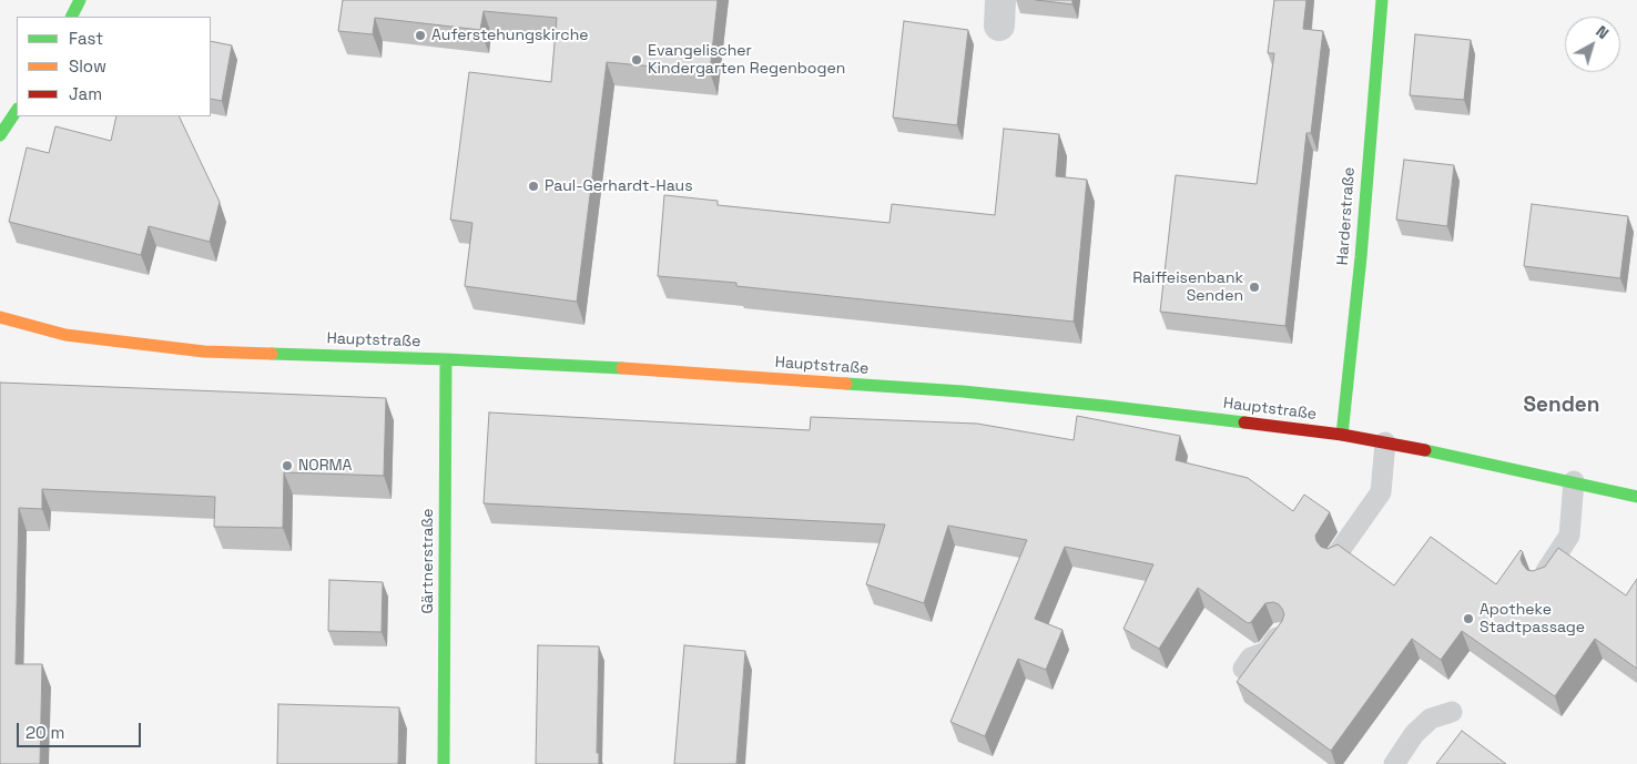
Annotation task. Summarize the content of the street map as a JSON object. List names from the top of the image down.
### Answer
{
  "streets": {
    "street": ["Harderstraße", "Hauptstraße", "Gärtnerstraße"]
  },
  "crossings": [
    ["Harderstraße", "Hauptstraße"],
    ["Hauptstraße", "Gärtnerstraße"]
  ],
  "districts": ["Senden"],
  "places": [
    "Auferstehungskirche",
    "Evangelischer Kindergarten Regenbogen",
    "Paul-Gerhardt-Haus",
    "Raiffeisenbank Senden",
    "NORMA",
    "Apotheke Stadtpassage"
  ],
  "legend": ["Fast", "Slow", "Jam"],
  "scale_bar": "20 m",
  "north": "top right"
}
